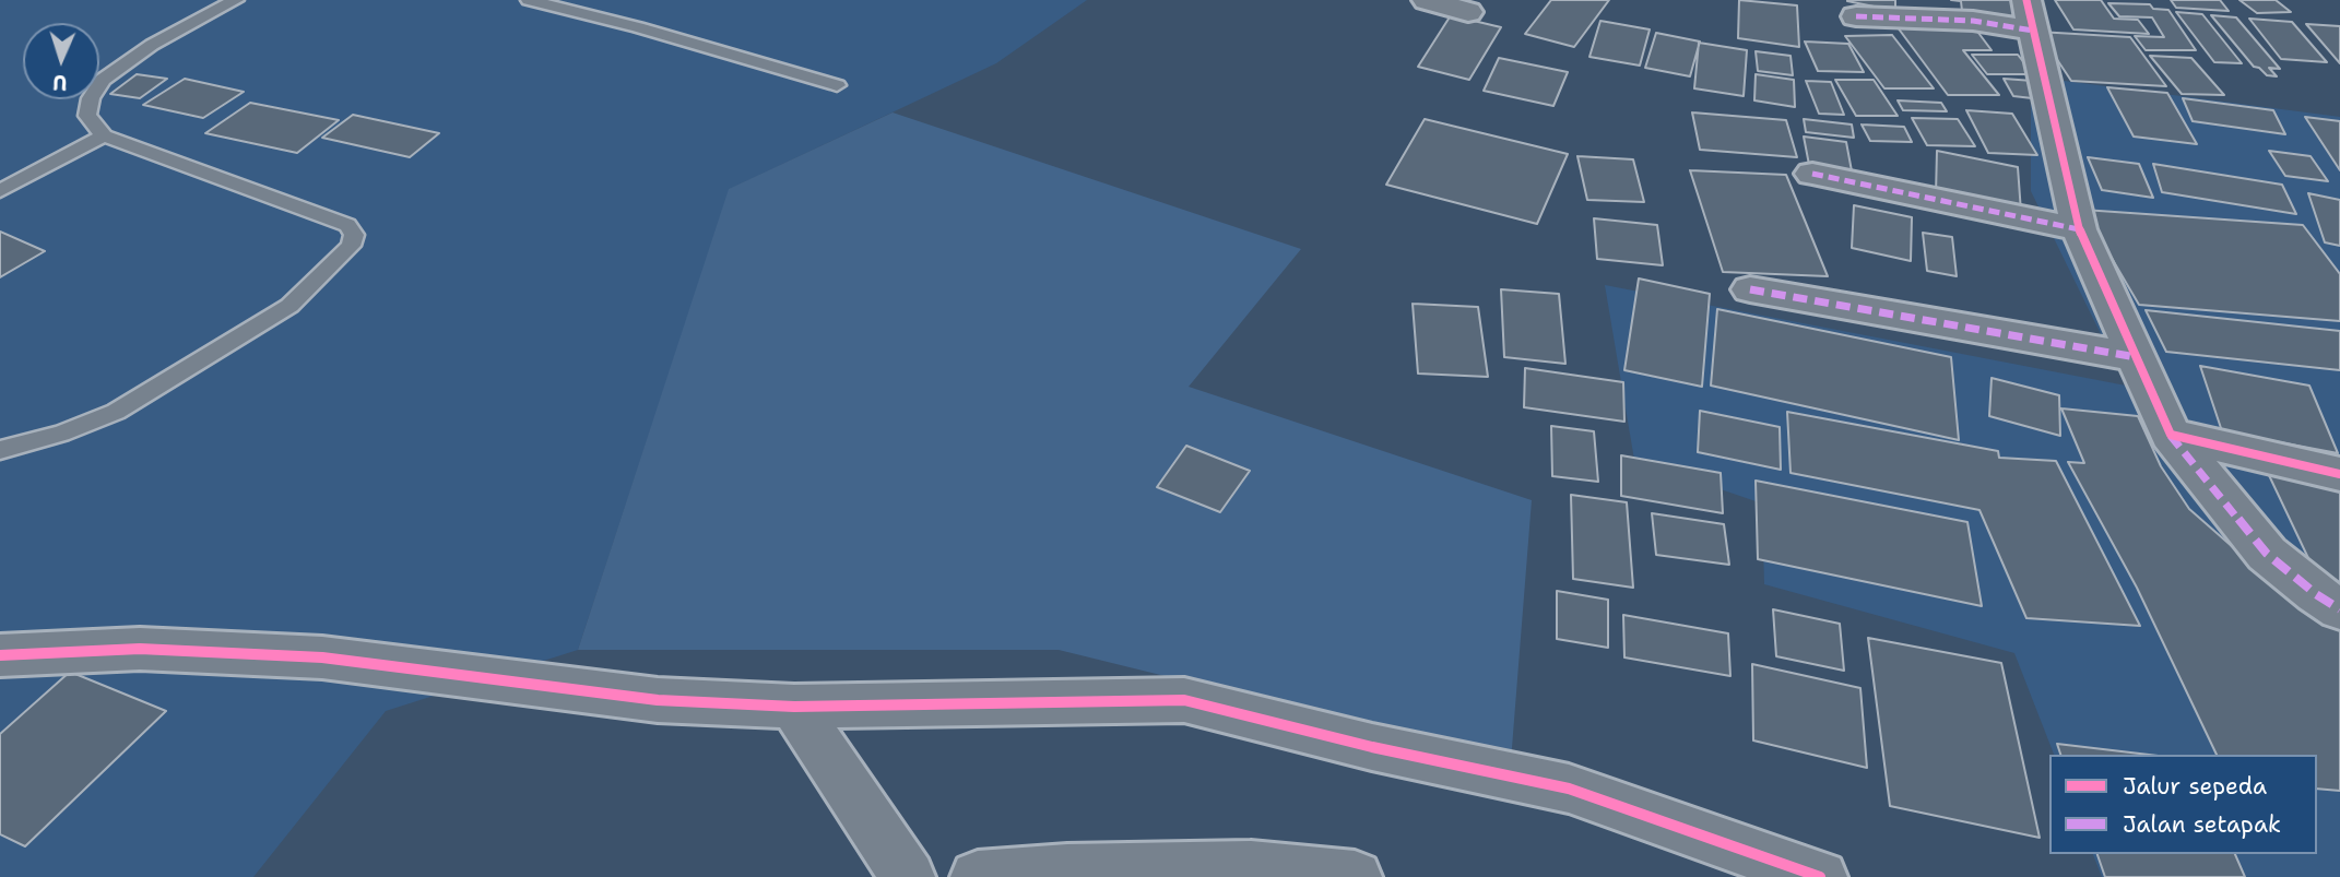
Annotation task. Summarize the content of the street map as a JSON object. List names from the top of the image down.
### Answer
{
  "legend": ["Jalur sepeda", "Jalan setapak"],
  "north": "bottom"
}
